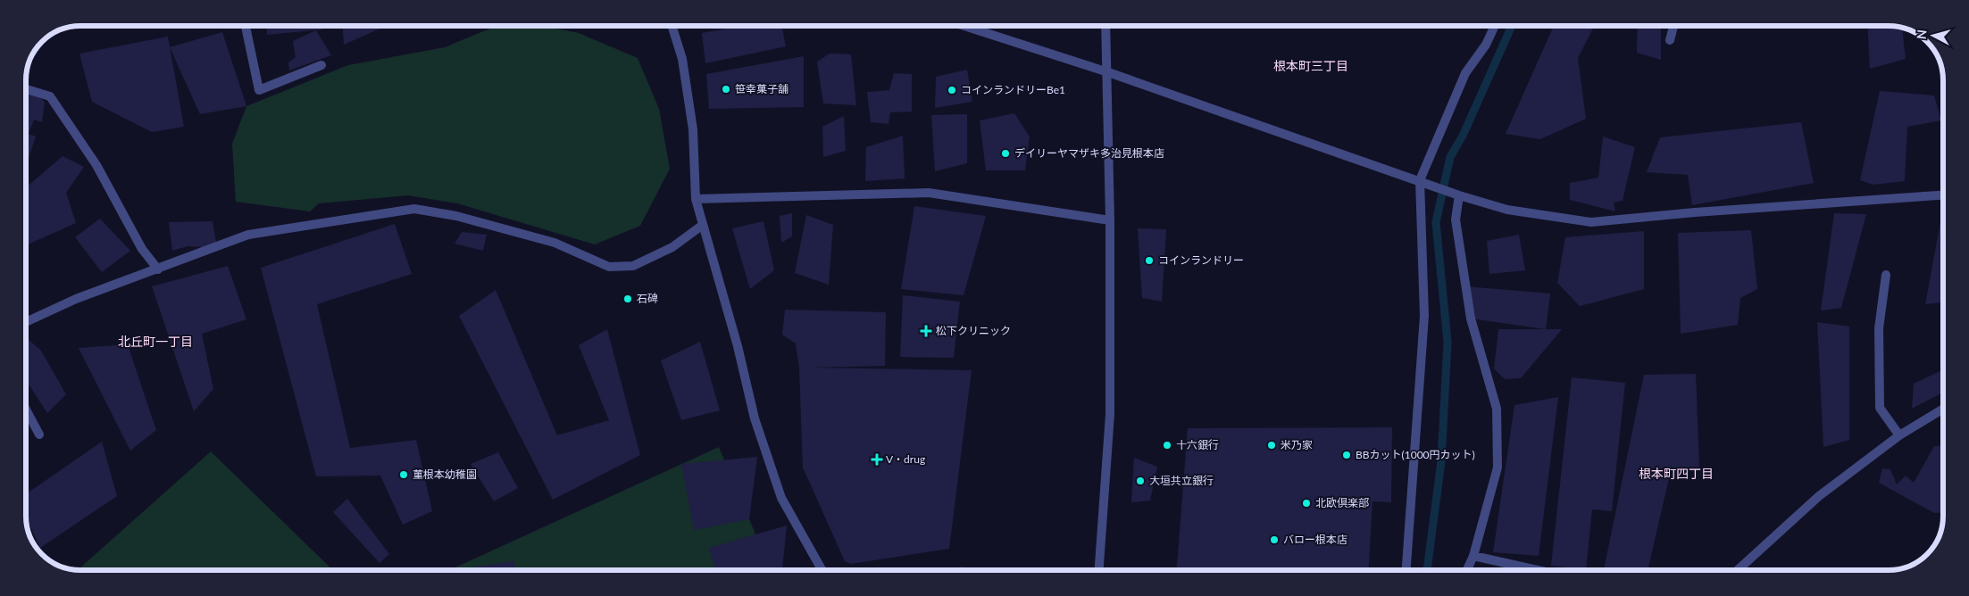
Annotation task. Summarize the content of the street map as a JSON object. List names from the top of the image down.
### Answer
{
  "districts": ["根本町三丁目", "北丘町一丁目", "根本町四丁目"],
  "places": {
    "other": [
      "笹幸菓子舗",
      "コインランドリーBe1",
      "デイリーヤマザキ多治見根本店",
      "コインランドリー",
      "石碑",
      "十六銀行",
      "米乃家",
      "BBカット(1000円カット)",
      "菫根本幼稚園",
      "大垣共立銀行",
      "北欧倶楽部",
      "バロー根本店"
    ],
    "health": ["松下クリニック", "V・drug"]
  },
  "north": "left"
}
